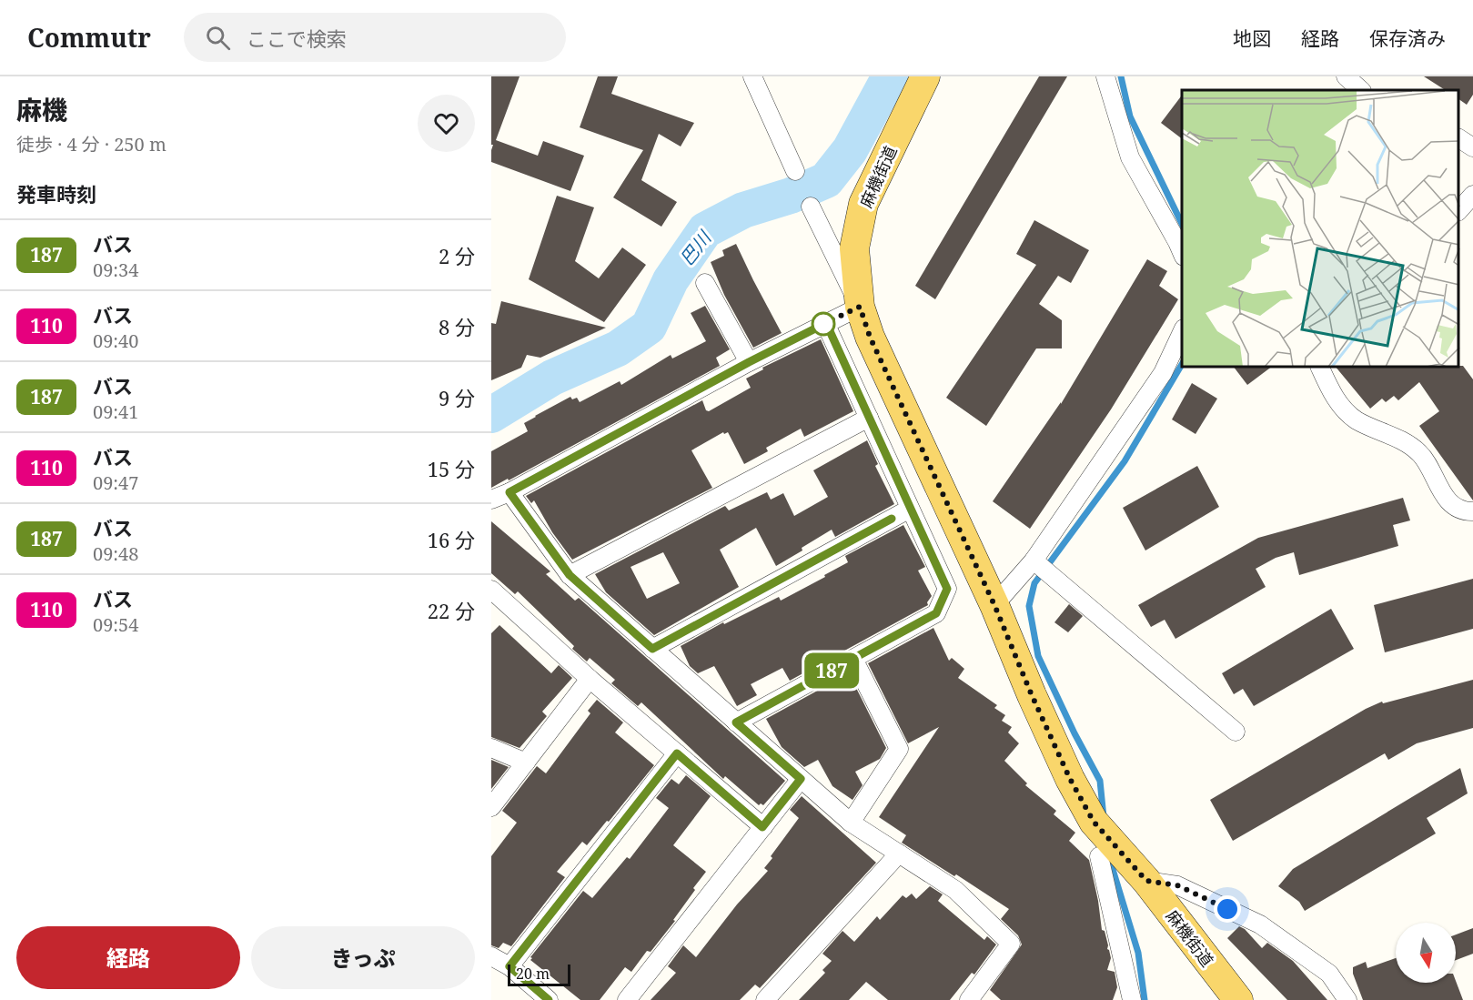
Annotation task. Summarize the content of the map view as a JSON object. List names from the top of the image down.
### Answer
{
  "streets": {
    "main road": ["麻機街道"]
  },
  "water": ["巴川"],
  "lines": ["bus line 187"],
  "scale_bar": "20 m",
  "north": "bottom",
  "page": {
    "header": "Commutr",
    "search": "ここで検索",
    "nav": ["地図", "経路", "保存済み"],
    "heading": [
      ["麻機", "徒歩 · 4 分 · 250 m"],
      "発車時刻"
    ],
    "on_map": "187",
    "list": [
      {
        "mark": "187",
        "name": "バス",
        "note": "09:34",
        "value": "2 分"
      },
      {
        "mark": "110",
        "name": "バス",
        "note": "09:40",
        "value": "8 分"
      },
      {
        "mark": "187",
        "name": "バス",
        "note": "09:41",
        "value": "9 分"
      },
      {
        "mark": "110",
        "name": "バス",
        "note": "09:47",
        "value": "15 分"
      },
      {
        "mark": "187",
        "name": "バス",
        "note": "09:48",
        "value": "16 分"
      },
      {
        "mark": "110",
        "name": "バス",
        "note": "09:54",
        "value": "22 分"
      }
    ],
    "buttons": ["経路", "きっぷ"],
    "scale": "20 m"
  }
}
